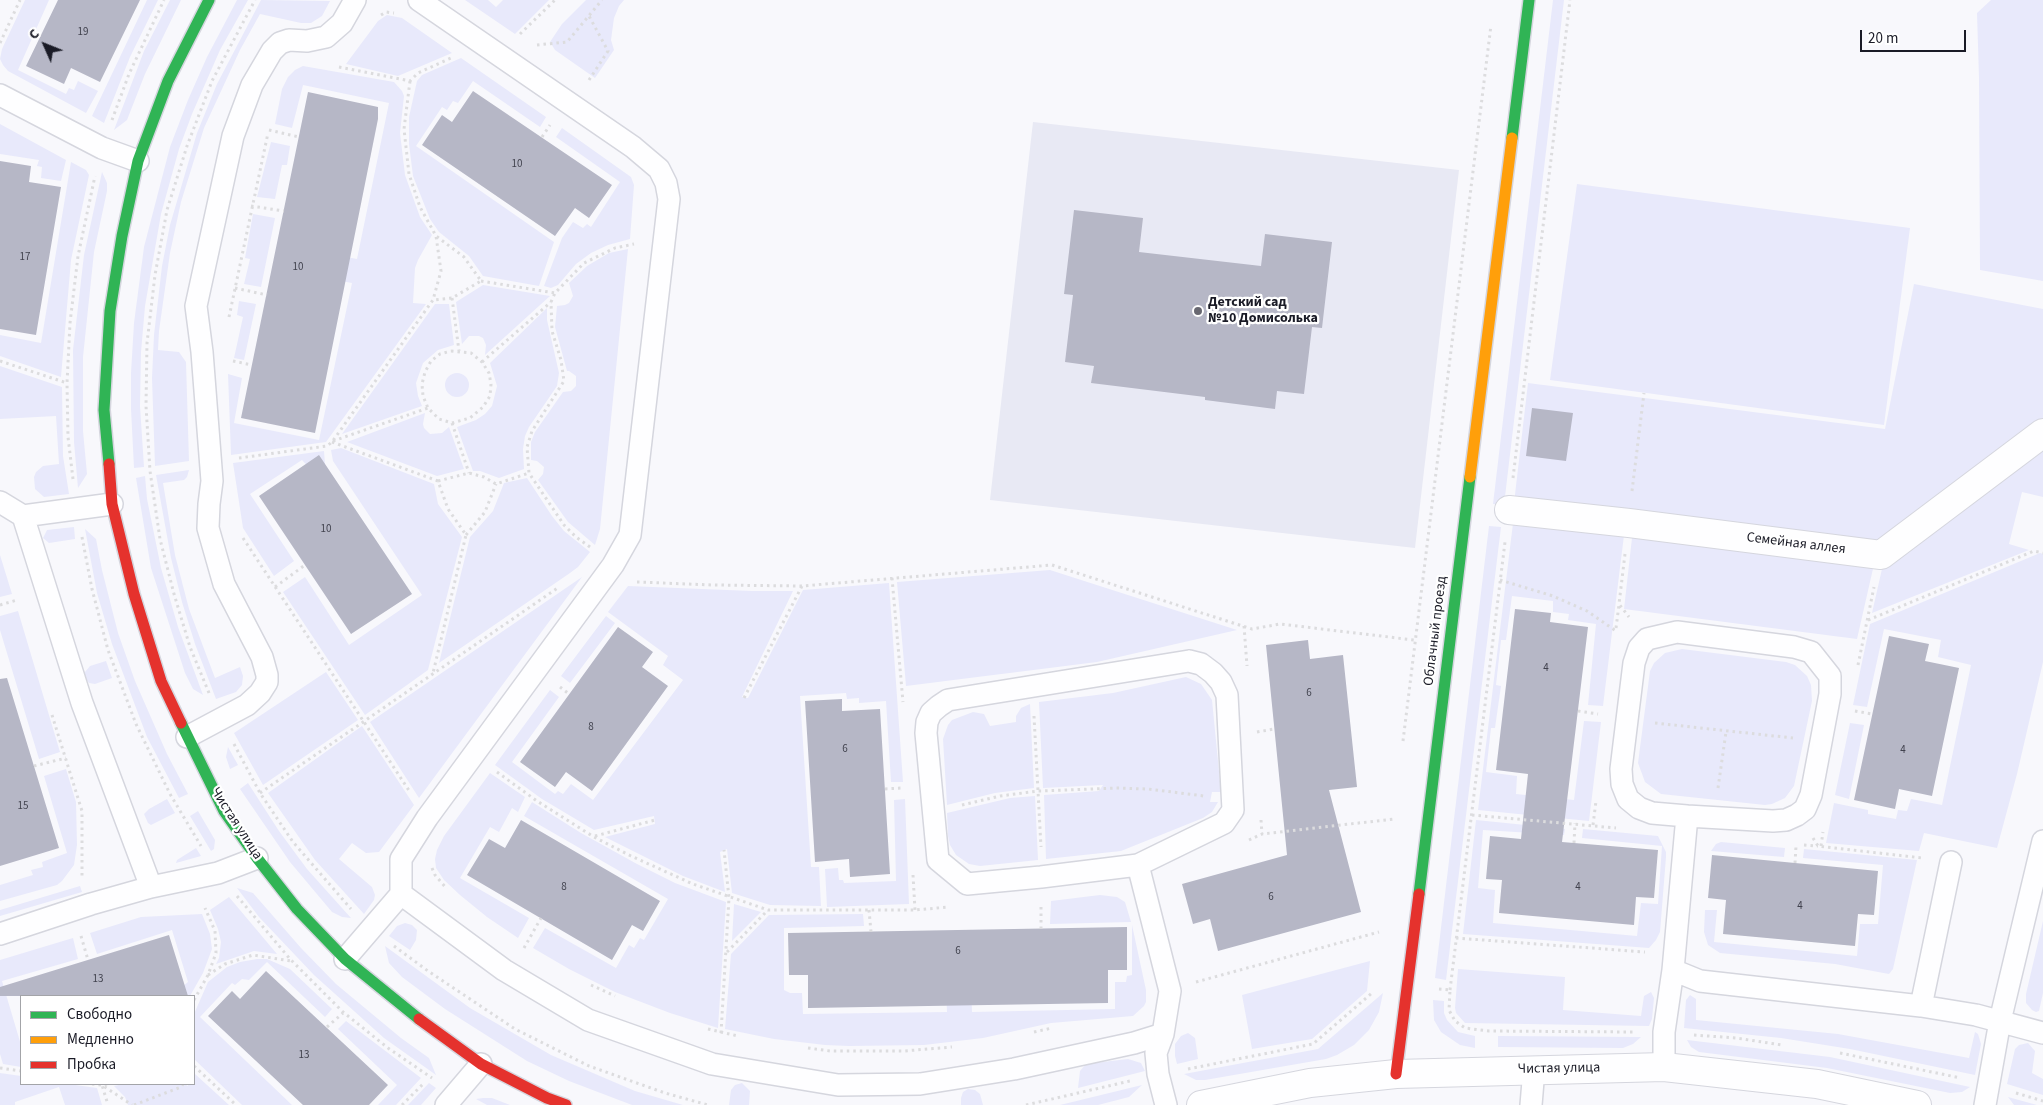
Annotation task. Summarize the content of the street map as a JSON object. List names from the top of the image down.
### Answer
{
  "streets": {
    "street": ["Семейная аллея", "Облачный проезд", "Чистая улица"]
  },
  "crossings": [
    ["Облачный проезд", "Чистая улица"]
  ],
  "places": ["Детский сад №10 Домисолька"],
  "house_numbers": [
    "19",
    "10",
    "17",
    "10",
    "10",
    "4",
    "6",
    "8",
    "6",
    "4",
    "15",
    "8",
    "4",
    "6",
    "4",
    "6",
    "13",
    "13"
  ],
  "legend": ["Свободно", "Медленно", "Пробка"],
  "scale_bar": "20 m",
  "north": "top left"
}
